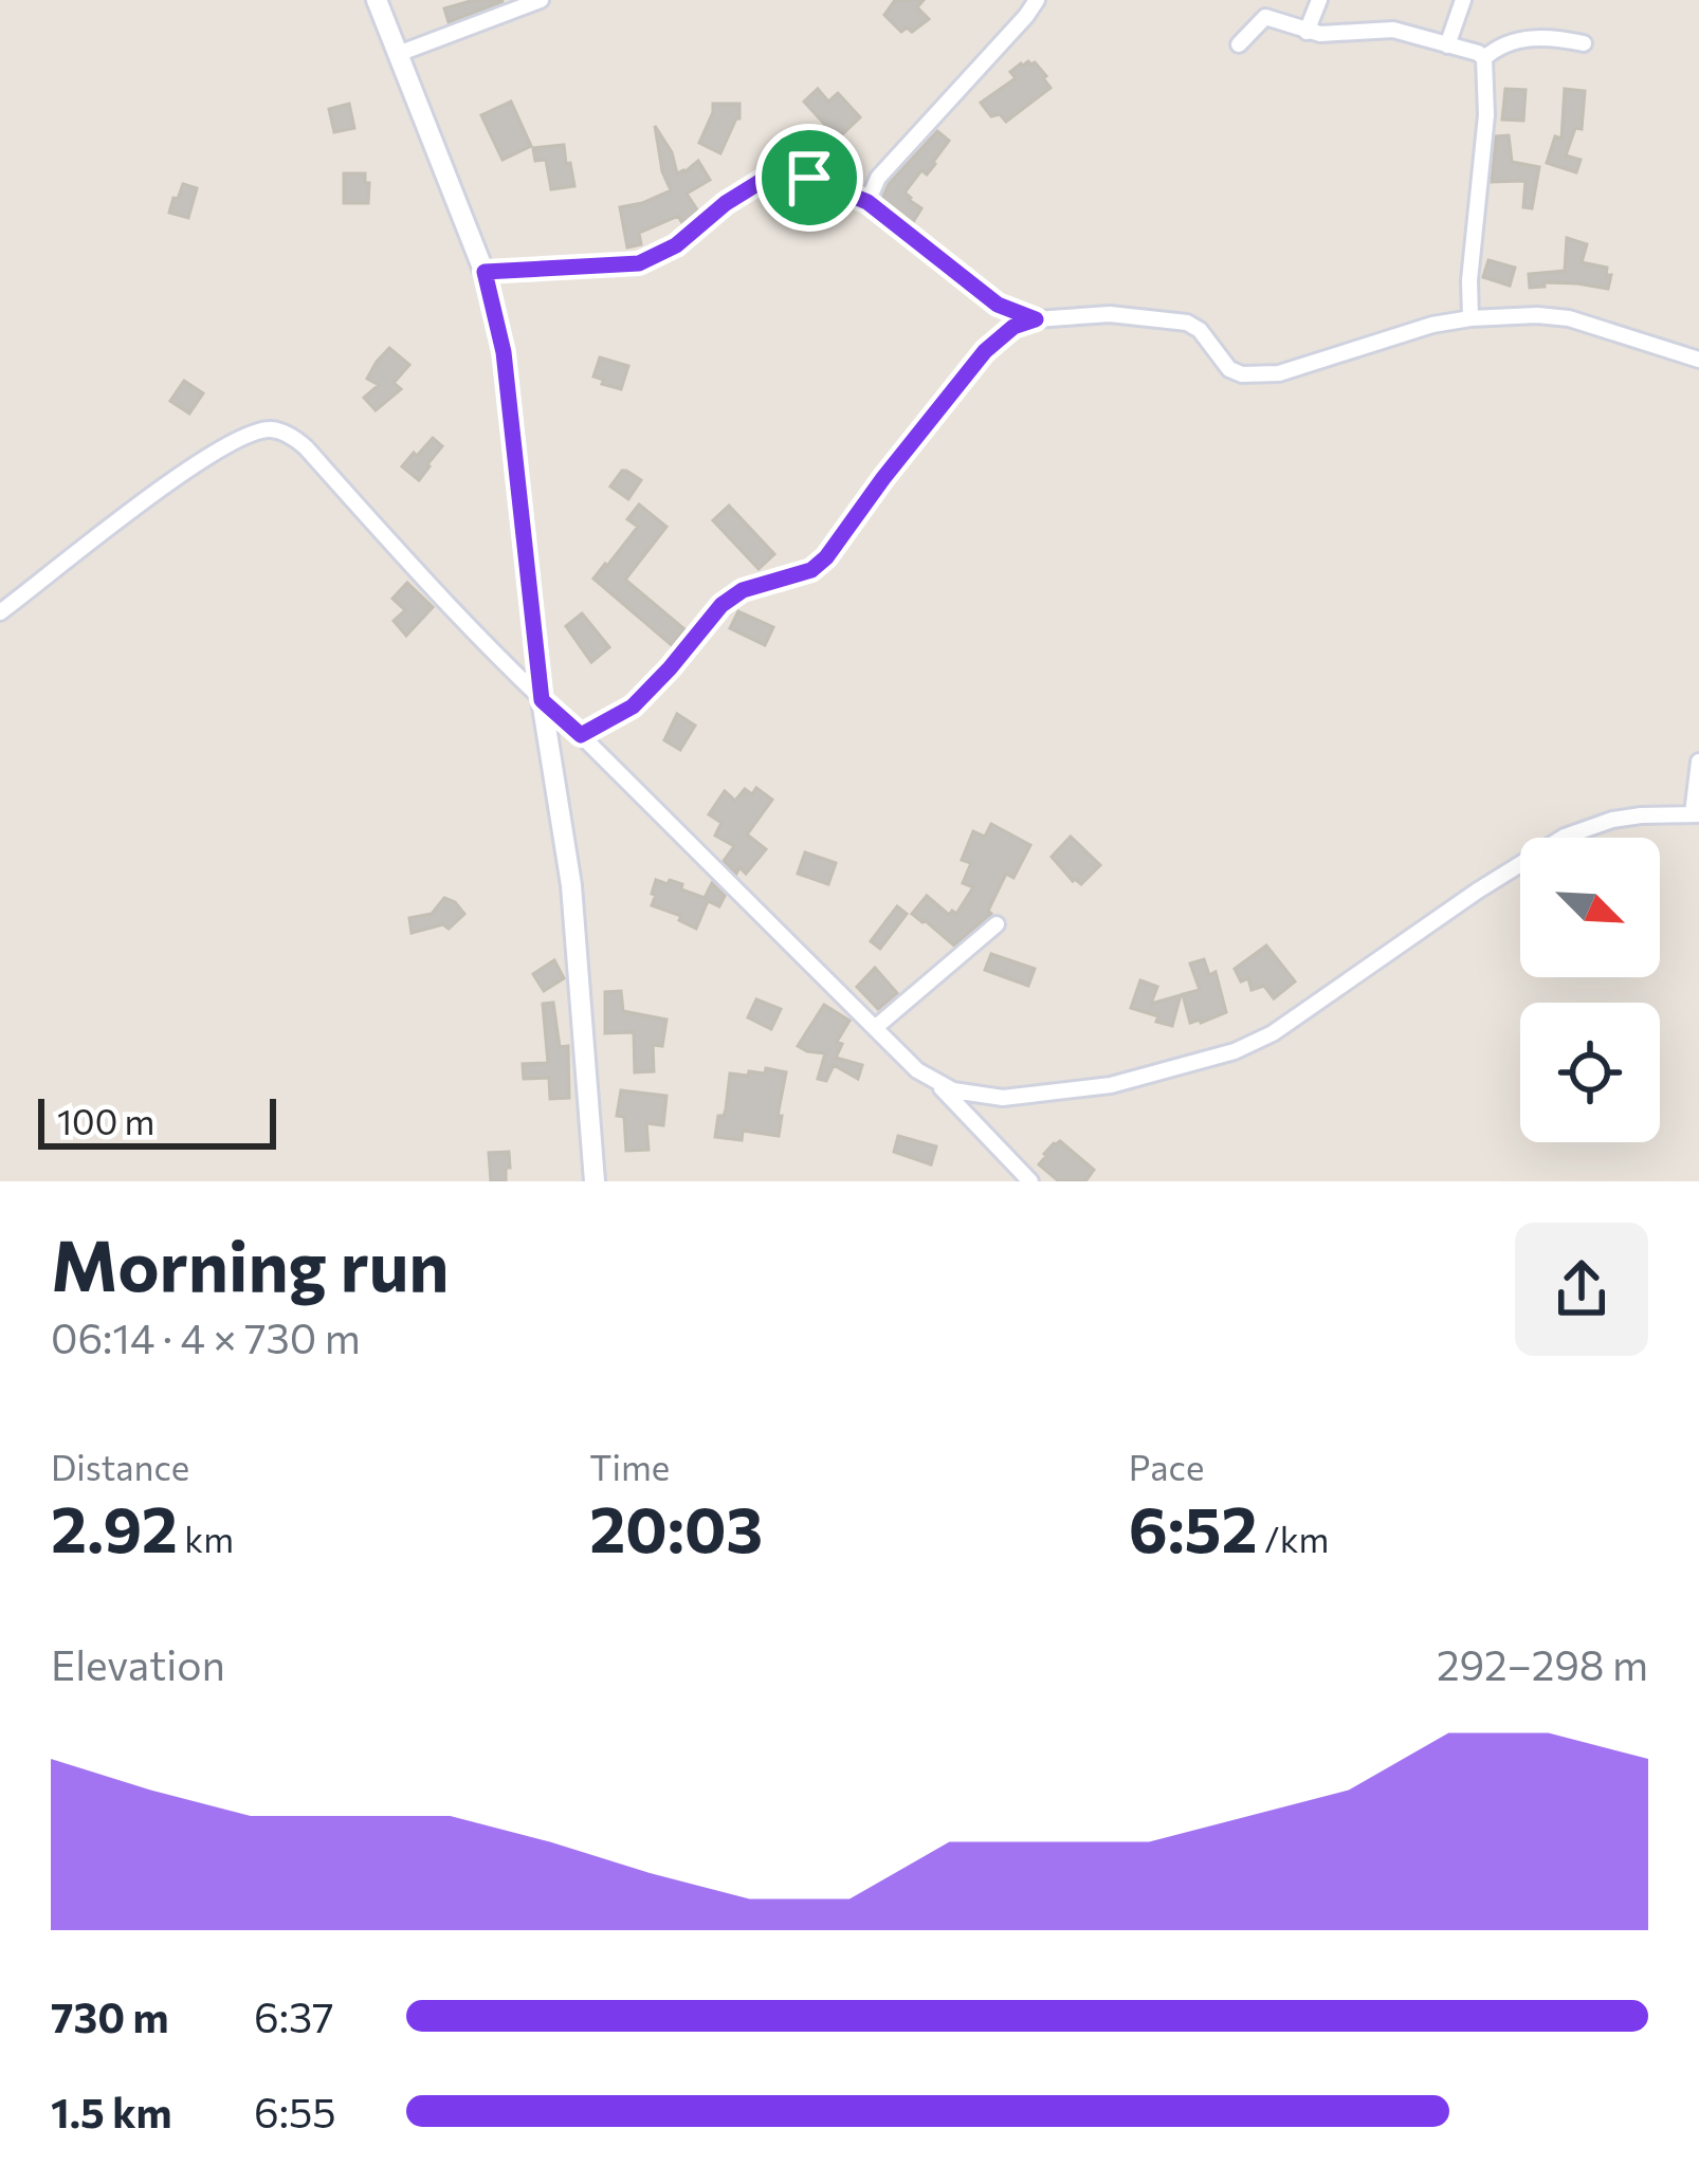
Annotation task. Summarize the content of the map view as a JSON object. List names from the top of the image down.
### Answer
{
  "scale_bar": "100 m",
  "north": "bottom right",
  "page": {
    "scale": "100 m",
    "heading": ["Morning run", "06:14 · 4 × 730 m"],
    "stats": [
      ["Distance", "2.92 km"],
      ["Time", "20:03"],
      ["Pace", "6:52 /km"]
    ],
    "chart": ["Elevation", "292–298 m"],
    "list": [
      {
        "name": "730 m",
        "note": "6:37"
      },
      {
        "name": "1.5 km",
        "note": "6:55"
      }
    ]
  }
}
